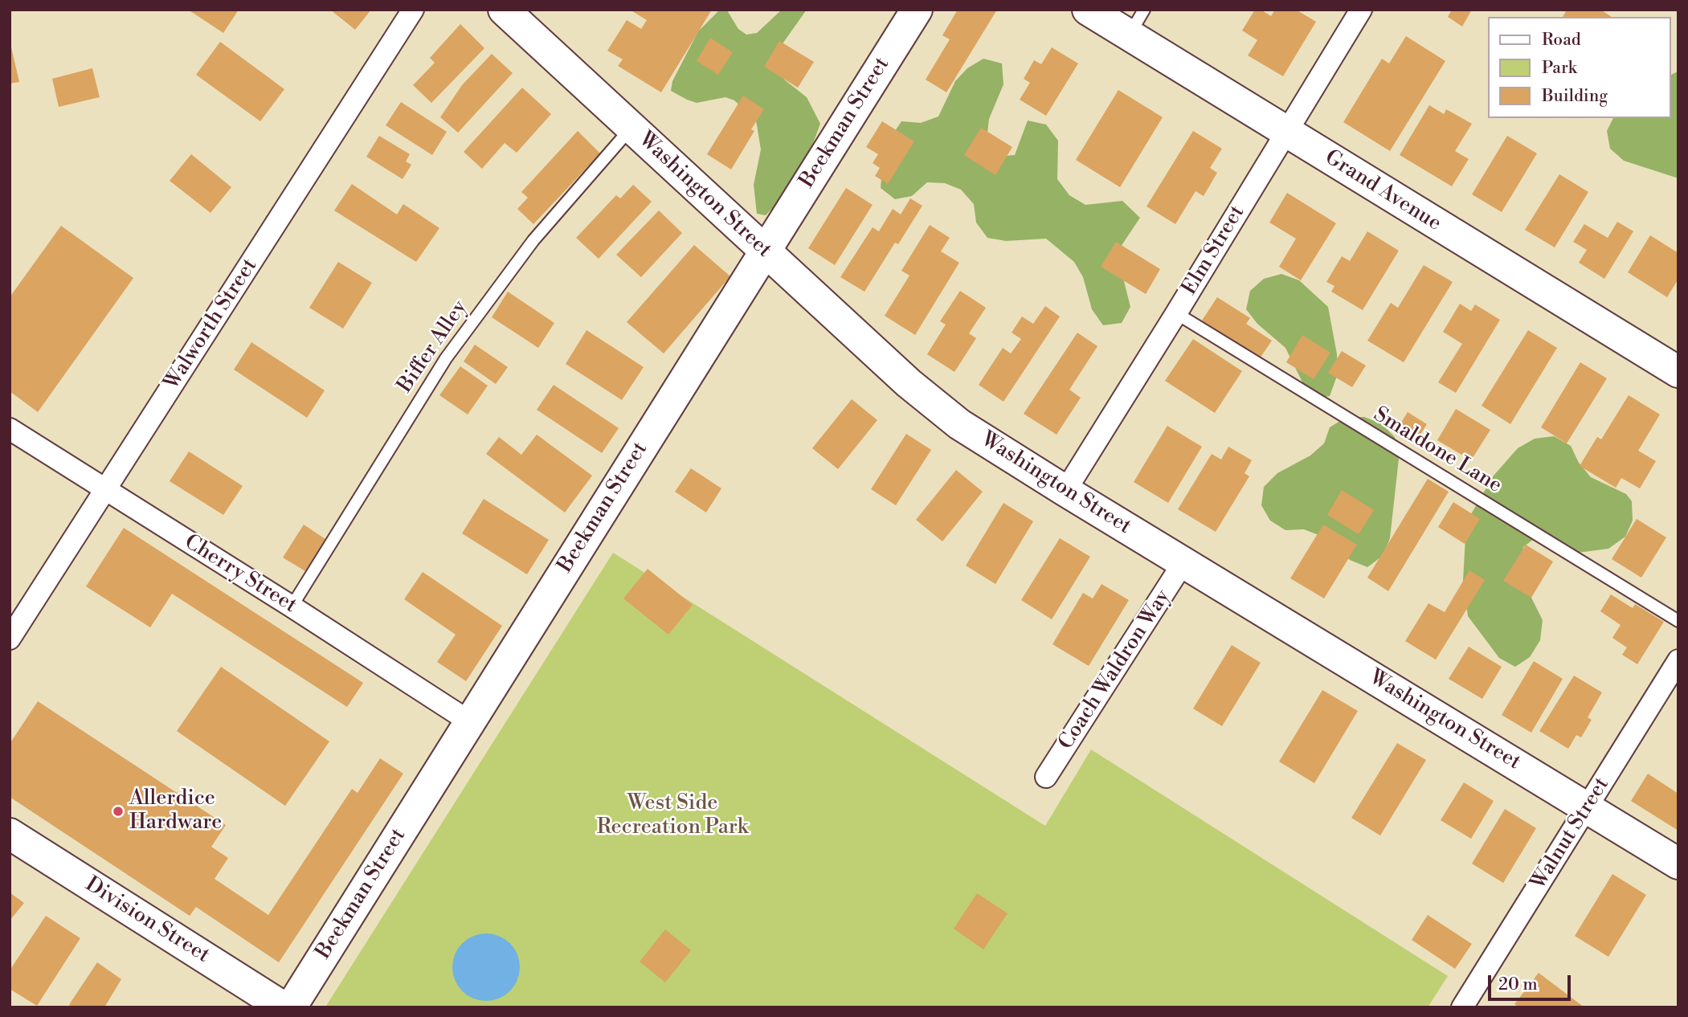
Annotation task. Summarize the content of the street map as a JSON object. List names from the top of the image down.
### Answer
{
  "streets": {
    "main road": [
      "Beekman Street",
      "Grand Avenue",
      "Washington Street",
      "Division Street"
    ],
    "street": [
      "Elm Street",
      "Walworth Street",
      "Cherry Street",
      "Coach Waldron Way",
      "Walnut Street"
    ],
    "lane": ["Biffer Alley", "Smaldone Lane"]
  },
  "crossings": [
    ["Beekman Street", "Washington Street"],
    ["Beekman Street", "Cherry Street"],
    ["Grand Avenue", "Elm Street"],
    ["Washington Street", "Elm Street"],
    ["Washington Street", "Biffer Alley"],
    ["Washington Street", "Coach Waldron Way"],
    ["Washington Street", "Walnut Street"],
    ["Elm Street", "Smaldone Lane"],
    ["Walworth Street", "Cherry Street"],
    ["Biffer Alley", "Cherry Street"]
  ],
  "parks": ["West Side Recreation Park"],
  "places": ["Allerdice Hardware"],
  "legend": ["Road", "Park", "Building"],
  "scale_bar": "20 m"
}
